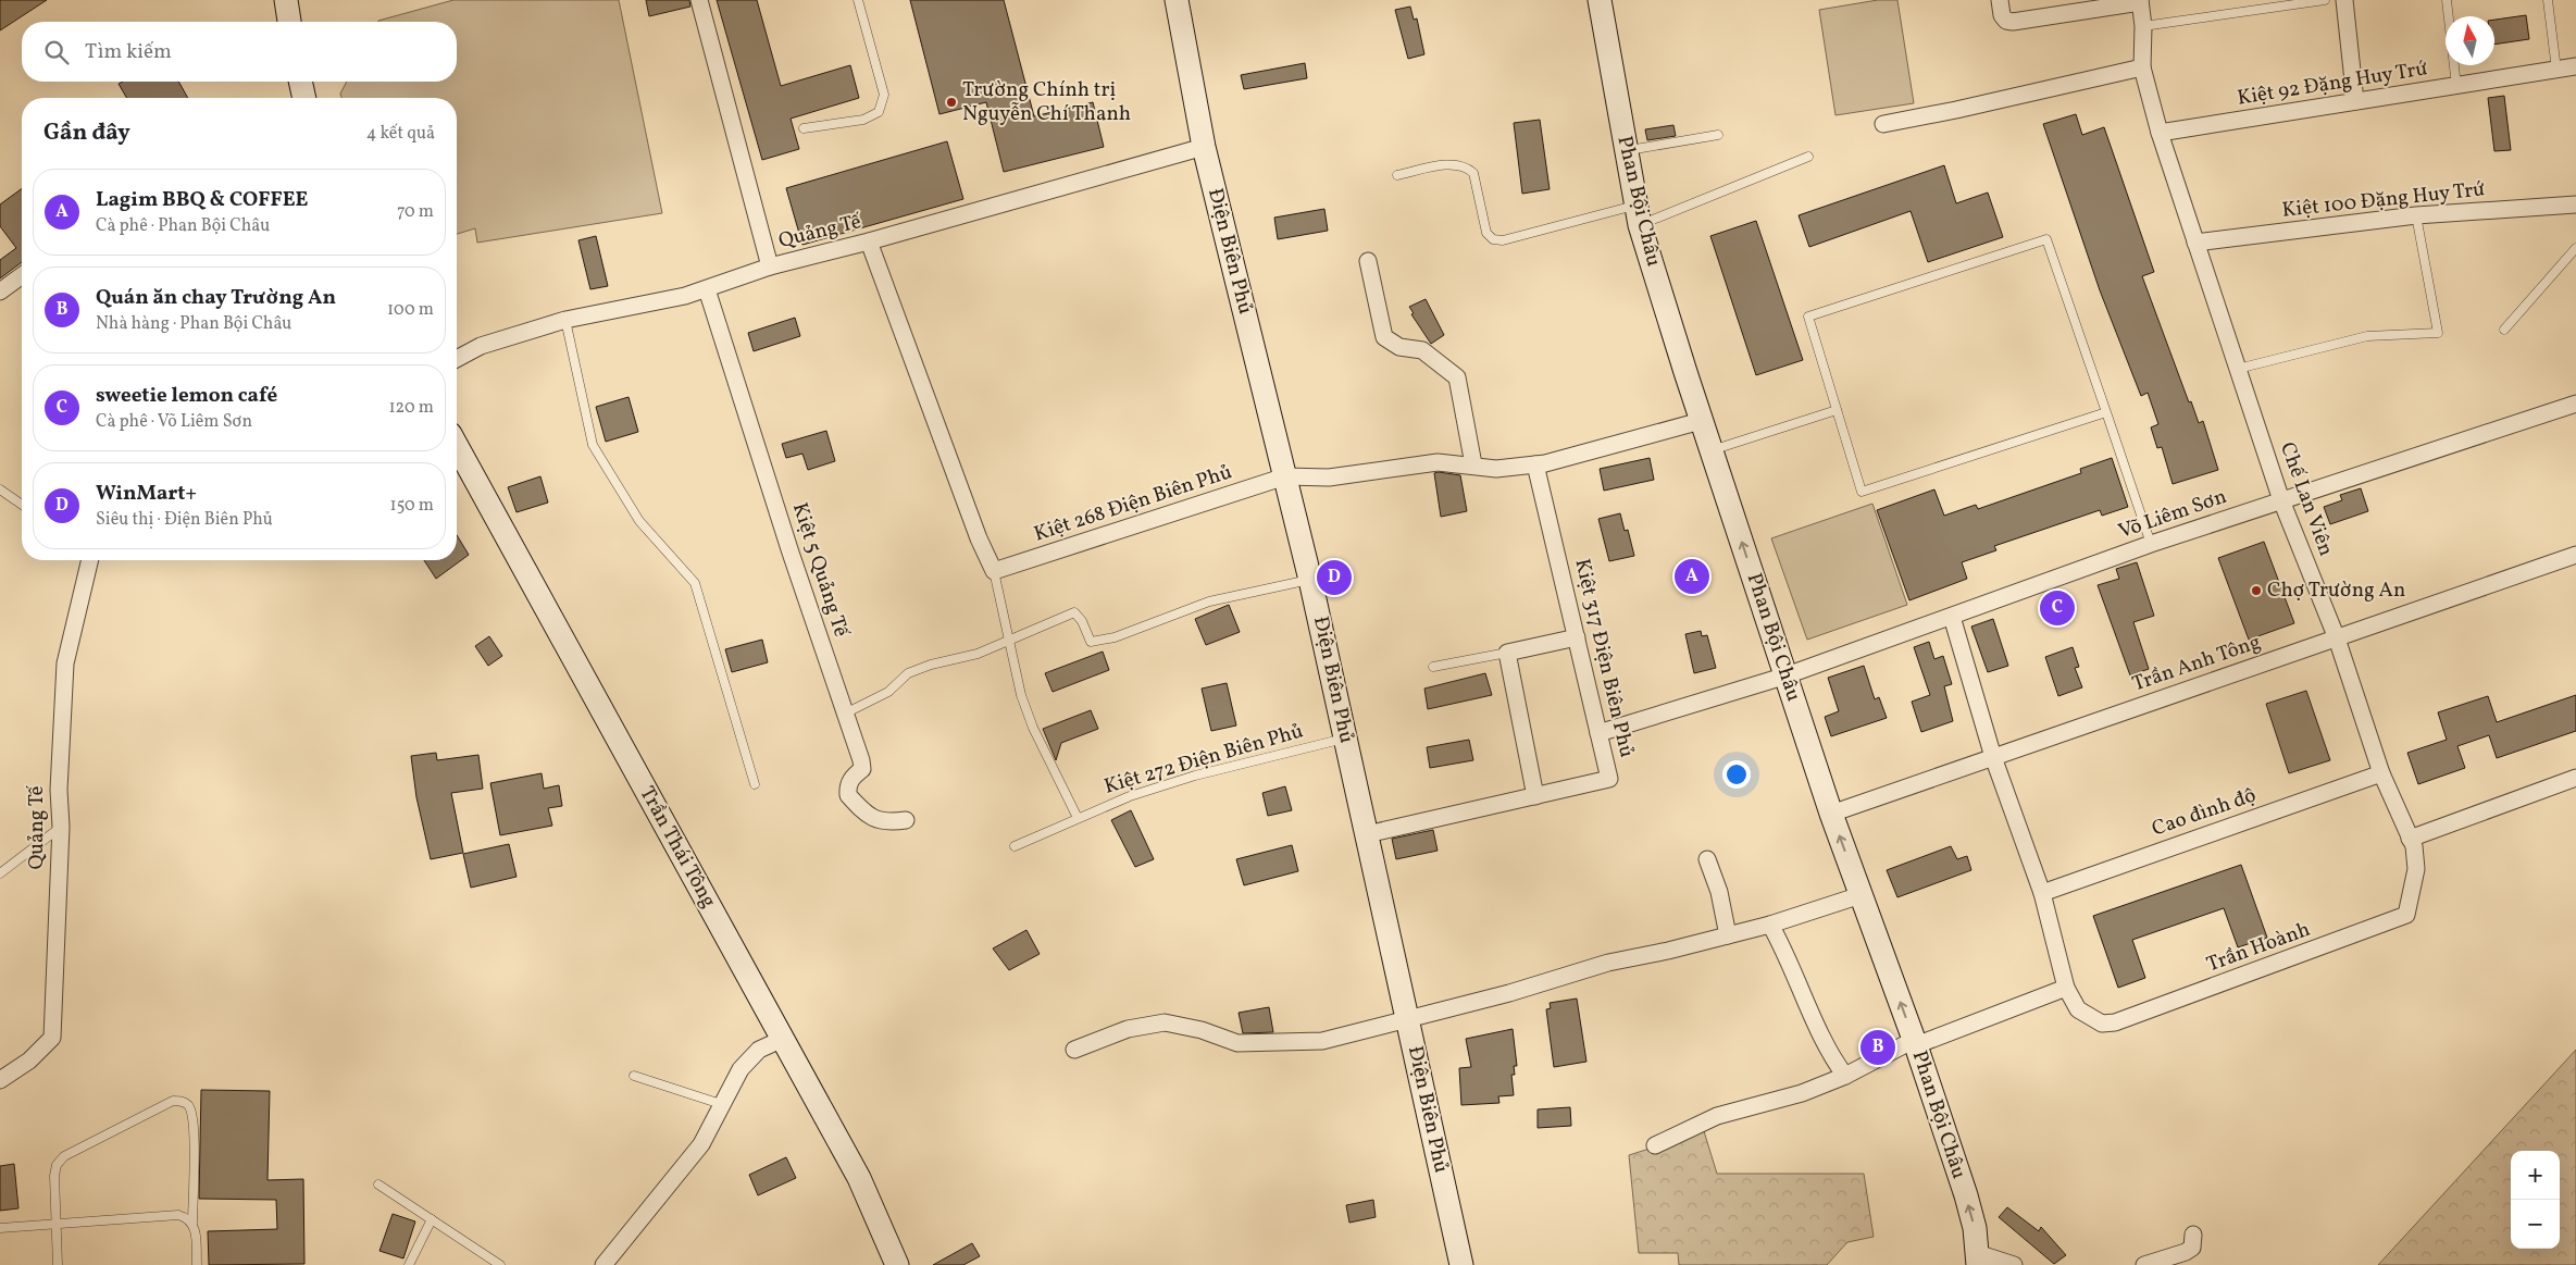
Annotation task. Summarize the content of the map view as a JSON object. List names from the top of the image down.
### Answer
{
  "streets": {
    "street": [
      "Kiệt 92 Đặng Huy Trứ",
      "Kiệt 100 Đặng Huy Trứ",
      "Phan Bội Châu",
      "Quảng Tế",
      "Điện Biên Phủ",
      "Chế Lan Viên",
      "Kiệt 268 Điện Biên Phủ",
      "Võ Liêm Sơn",
      "Kiệt 5 Quảng Tế",
      "Kiệt 317 Điện Biên Phủ",
      "Trần Anh Tông",
      "Cao đình độ",
      "Trần Thái Tông",
      "Trần Hoành"
    ],
    "lane": ["Kiệt 272 Điện Biên Phủ"]
  },
  "crossings": [
    ["Kiệt 92 Đặng Huy Trứ", "Chế Lan Viên"],
    ["Kiệt 100 Đặng Huy Trứ", "Chế Lan Viên"],
    ["Phan Bội Châu", "Kiệt 268 Điện Biên Phủ"],
    ["Phan Bội Châu", "Võ Liêm Sơn"],
    ["Phan Bội Châu", "Trần Anh Tông"],
    ["Quảng Tế", "Điện Biên Phủ"],
    ["Quảng Tế", "Kiệt 5 Quảng Tế"],
    ["Điện Biên Phủ", "Kiệt 268 Điện Biên Phủ"],
    ["Điện Biên Phủ", "Kiệt 317 Điện Biên Phủ"],
    ["Điện Biên Phủ", "Kiệt 272 Điện Biên Phủ"],
    ["Chế Lan Viên", "Võ Liêm Sơn"],
    ["Chế Lan Viên", "Trần Anh Tông"],
    ["Chế Lan Viên", "Cao đình độ"],
    ["Chế Lan Viên", "Trần Hoành"],
    ["Kiệt 268 Điện Biên Phủ", "Kiệt 317 Điện Biên Phủ"],
    ["Võ Liêm Sơn", "Kiệt 317 Điện Biên Phủ"],
    ["Võ Liêm Sơn", "Trần Hoành"],
    ["Trần Anh Tông", "Trần Hoành"],
    ["Cao đình độ", "Trần Hoành"]
  ],
  "places": ["Trường Chính trị Nguyễn Chí Thanh", "Chợ Trường An"],
  "north": "top",
  "page": {
    "search": "Tìm kiếm",
    "heading": ["Gần đây", "4 kết quả"],
    "list": [
      {
        "mark": "A",
        "name": "Lagim BBQ & COFFEE",
        "note": "Cà phê · Phan Bội Châu",
        "value": "70 m"
      },
      {
        "mark": "B",
        "name": "Quán ăn chay Trường An",
        "note": "Nhà hàng · Phan Bội Châu",
        "value": "100 m"
      },
      {
        "mark": "C",
        "name": "sweetie lemon café",
        "note": "Cà phê · Võ Liêm Sơn",
        "value": "120 m"
      },
      {
        "mark": "D",
        "name": "WinMart+",
        "note": "Siêu thị · Điện Biên Phủ",
        "value": "150 m"
      }
    ],
    "pins": [
      "A",
      "D",
      "C",
      "B"
    ],
    "map_buttons": ["+", "−"]
  }
}
